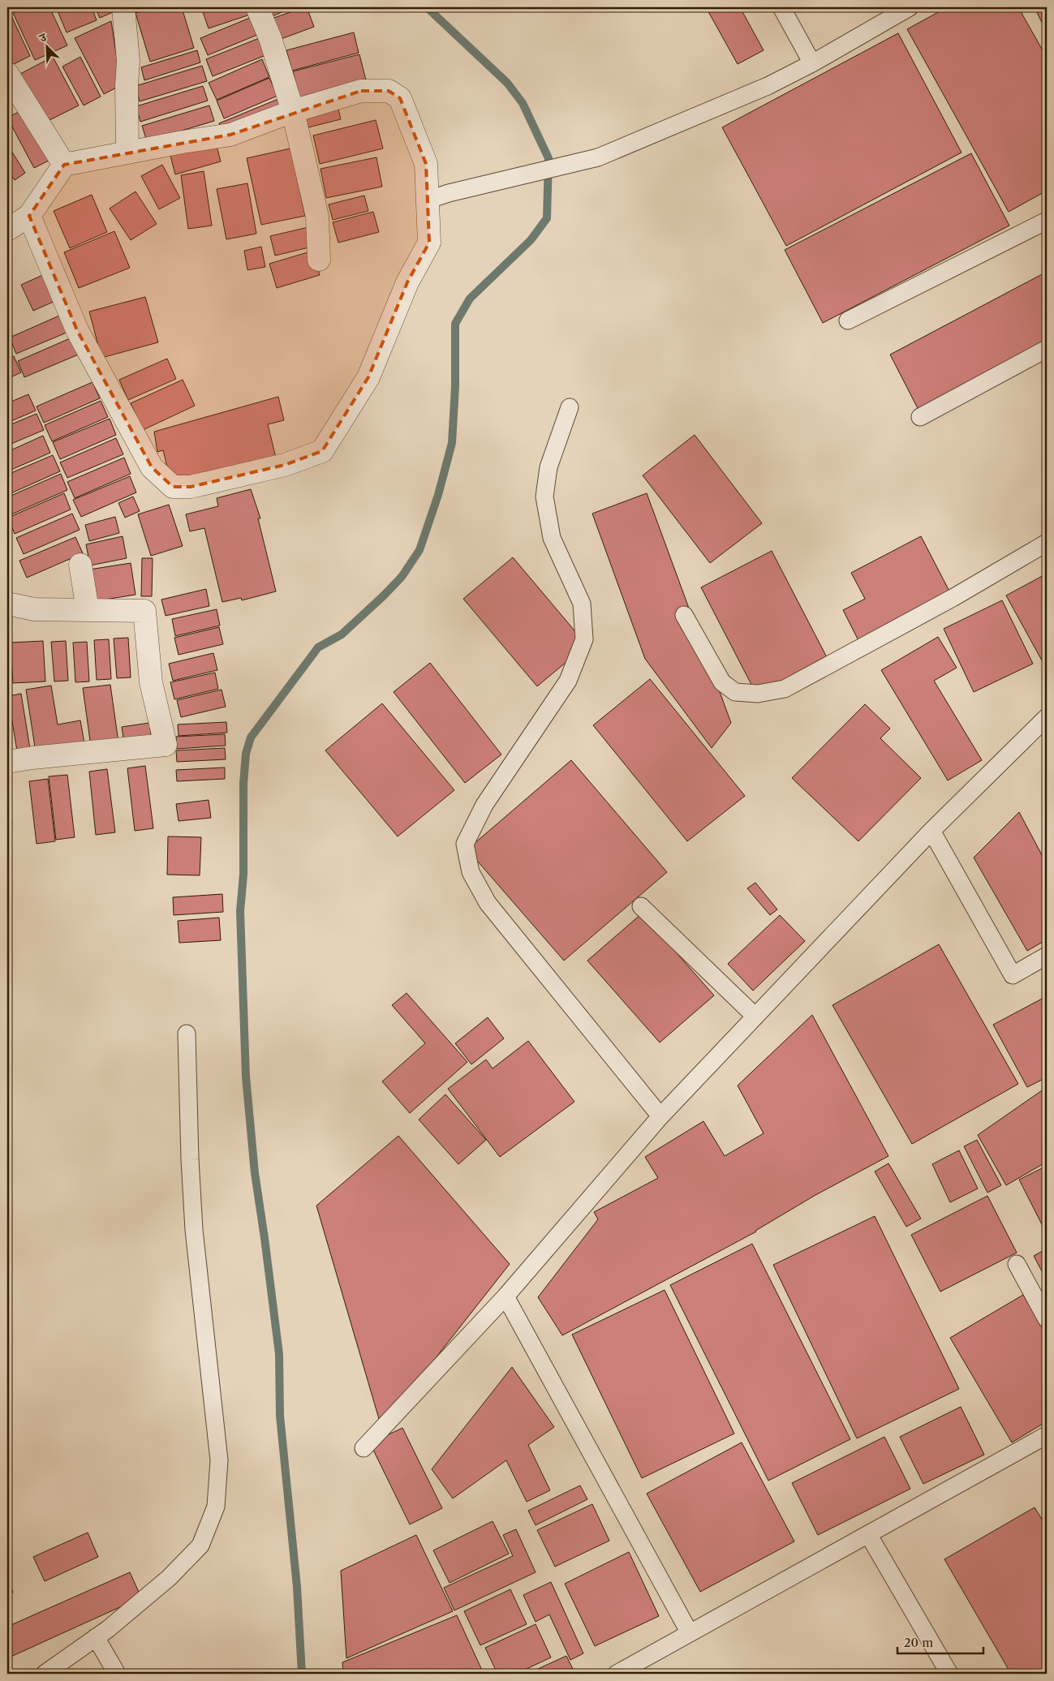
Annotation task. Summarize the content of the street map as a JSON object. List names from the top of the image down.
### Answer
{
  "scale_bar": "20 m",
  "north": "top left"
}
